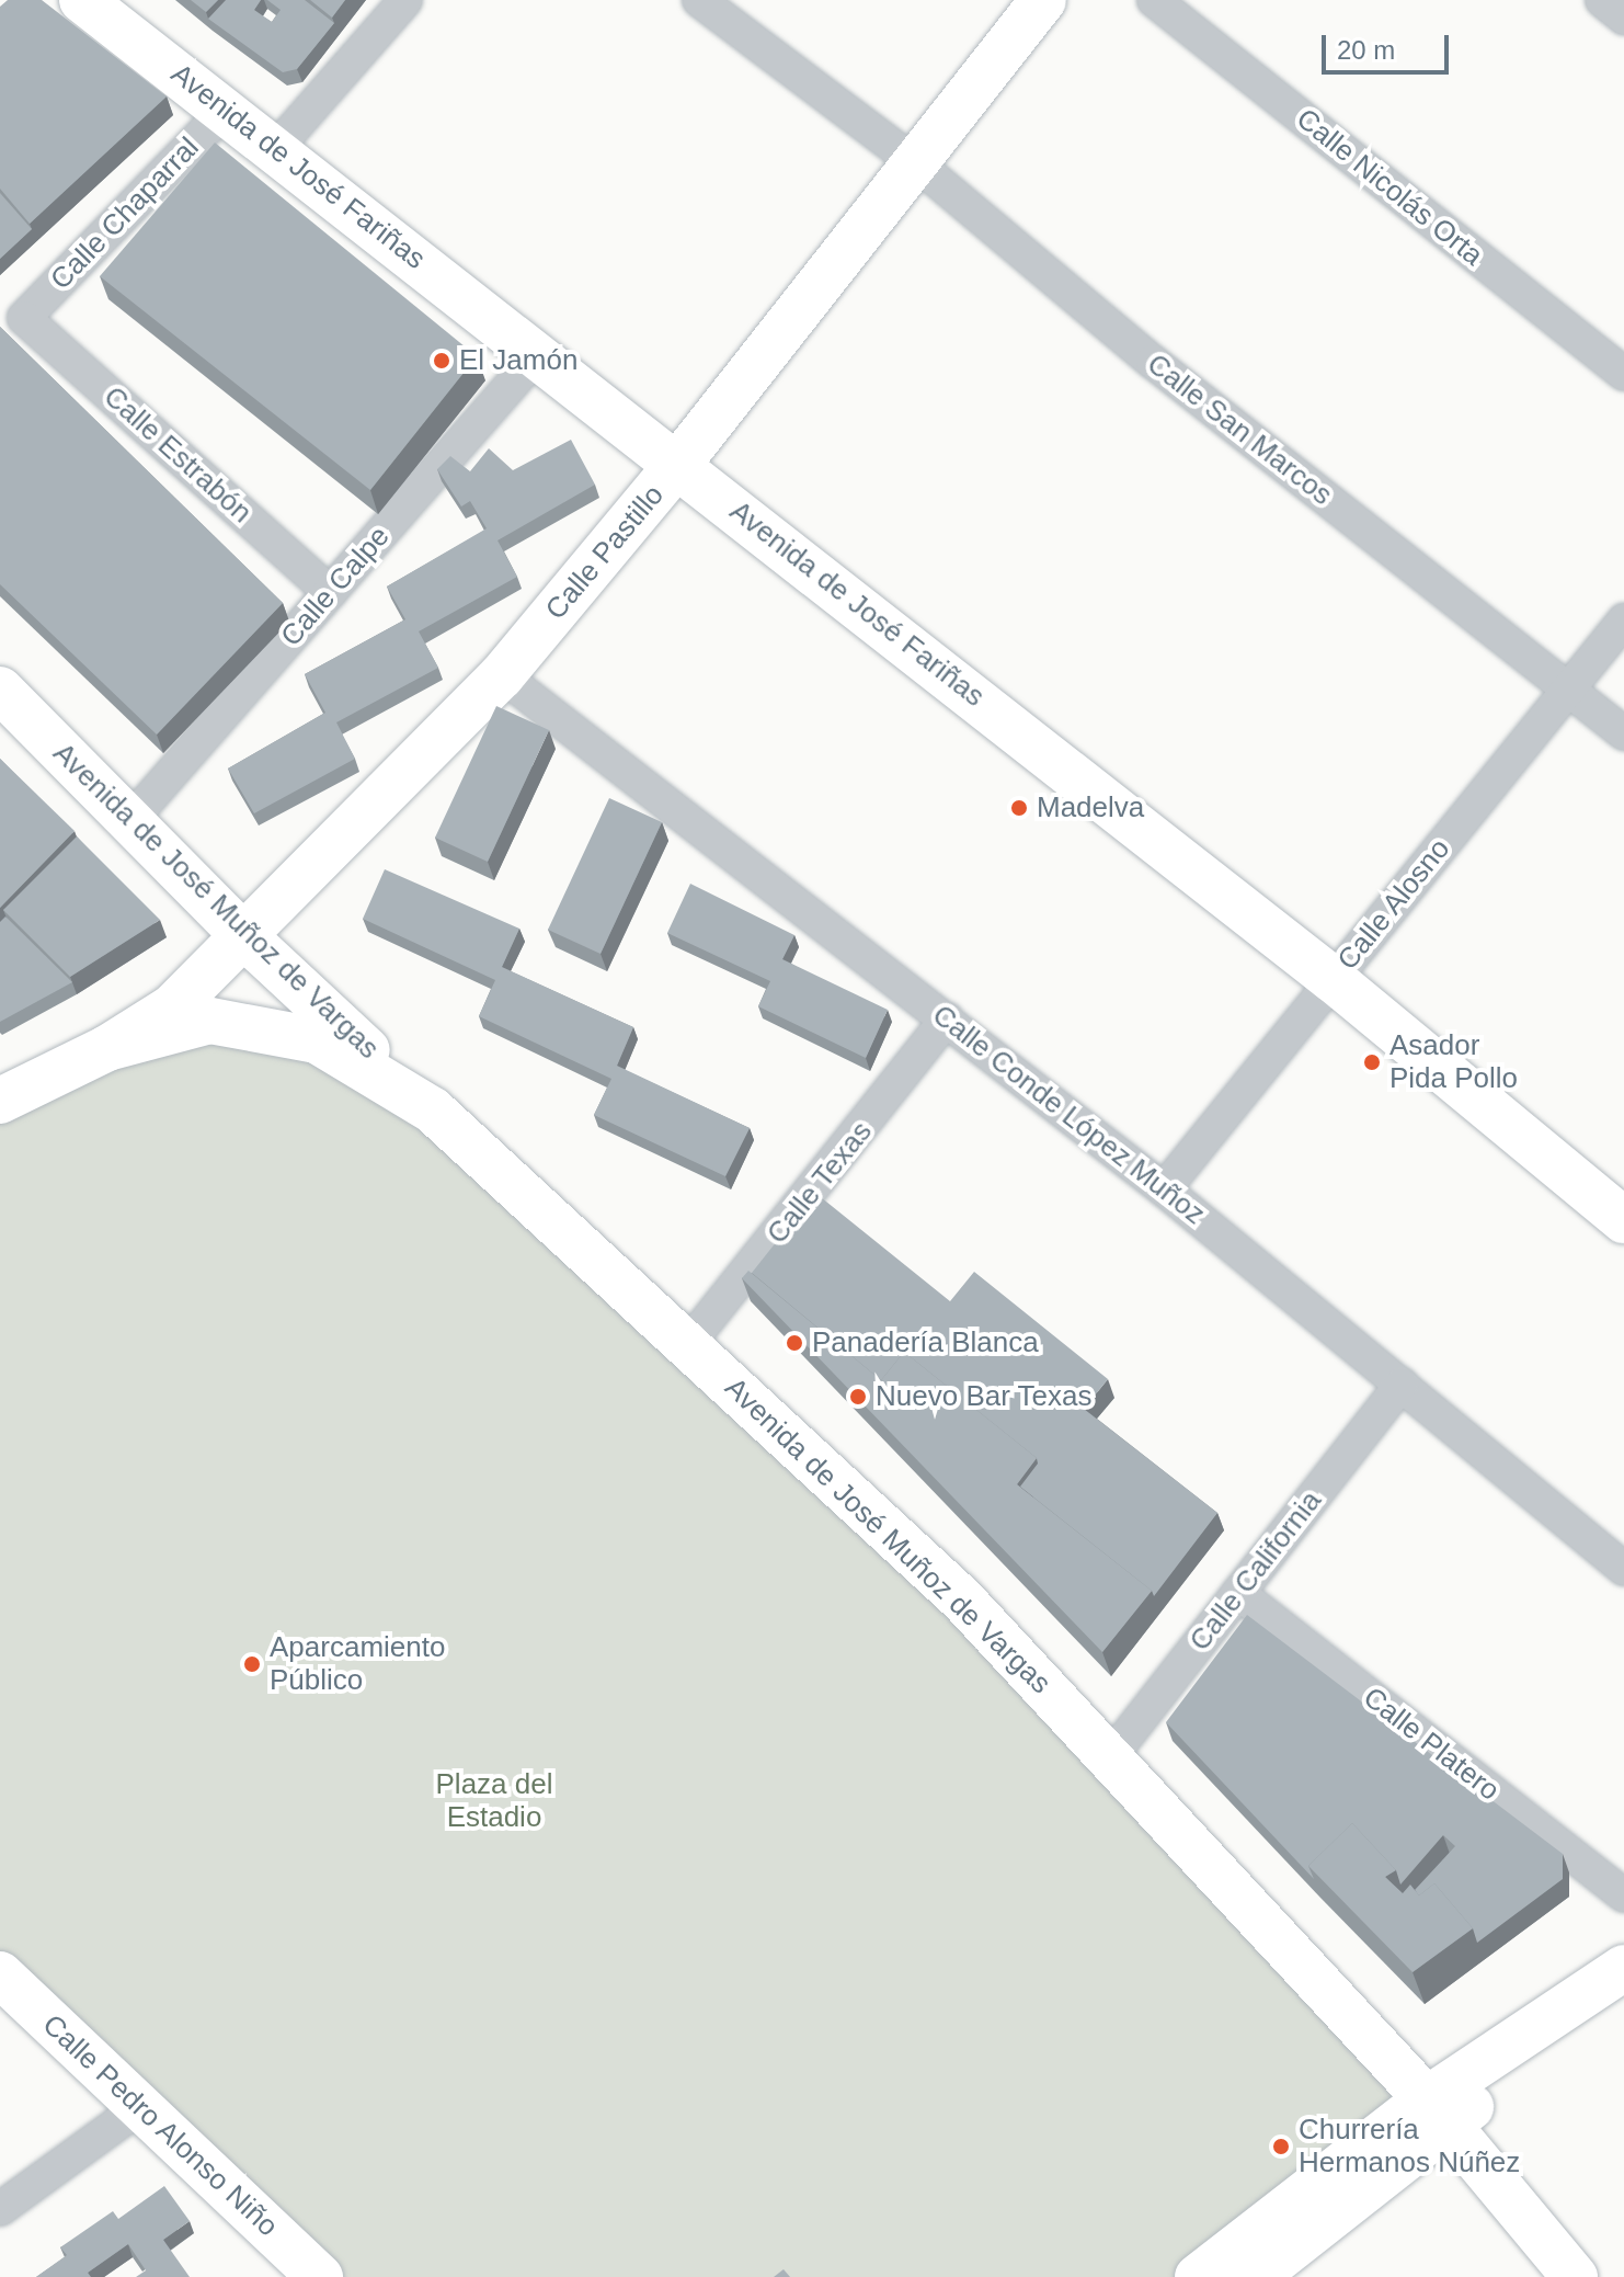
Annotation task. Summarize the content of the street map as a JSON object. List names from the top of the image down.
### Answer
{
  "streets": {
    "street": [
      "Avenida de José Fariñas",
      "Calle Nicolás Orta",
      "Calle Chaparral",
      "Calle San Marcos",
      "Calle Estrabón",
      "Calle Pastillo",
      "Calle Calpe",
      "Avenida de José Muñoz de Vargas",
      "Calle Alosno",
      "Calle Conde López Muñoz",
      "Calle Texas",
      "Calle California",
      "Calle Platero",
      "Calle Pedro Alonso Niño"
    ]
  },
  "crossings": [
    ["Avenida de José Fariñas", "Calle Chaparral"],
    ["Avenida de José Fariñas", "Calle Pastillo"],
    ["Avenida de José Fariñas", "Calle Calpe"],
    ["Avenida de José Fariñas", "Calle Alosno"],
    ["Calle Chaparral", "Calle Estrabón"],
    ["Calle San Marcos", "Calle Pastillo"],
    ["Calle San Marcos", "Calle Alosno"],
    ["Calle Estrabón", "Calle Calpe"],
    ["Calle Pastillo", "Avenida de José Muñoz de Vargas"],
    ["Calle Pastillo", "Calle Conde López Muñoz"],
    ["Calle Calpe", "Avenida de José Muñoz de Vargas"],
    ["Avenida de José Muñoz de Vargas", "Calle Texas"],
    ["Avenida de José Muñoz de Vargas", "Calle California"],
    ["Calle Alosno", "Calle Conde López Muñoz"],
    ["Calle Conde López Muñoz", "Calle Texas"],
    ["Calle Conde López Muñoz", "Calle California"],
    ["Calle California", "Calle Platero"]
  ],
  "parks": ["Plaza del Estadio"],
  "places": [
    "El Jamón",
    "Madelva",
    "Asador Pida Pollo",
    "Panadería Blanca",
    "Nuevo Bar Texas",
    "Aparcamiento Público",
    "Churrería Hermanos Núñez"
  ],
  "scale_bar": "20 m"
}
